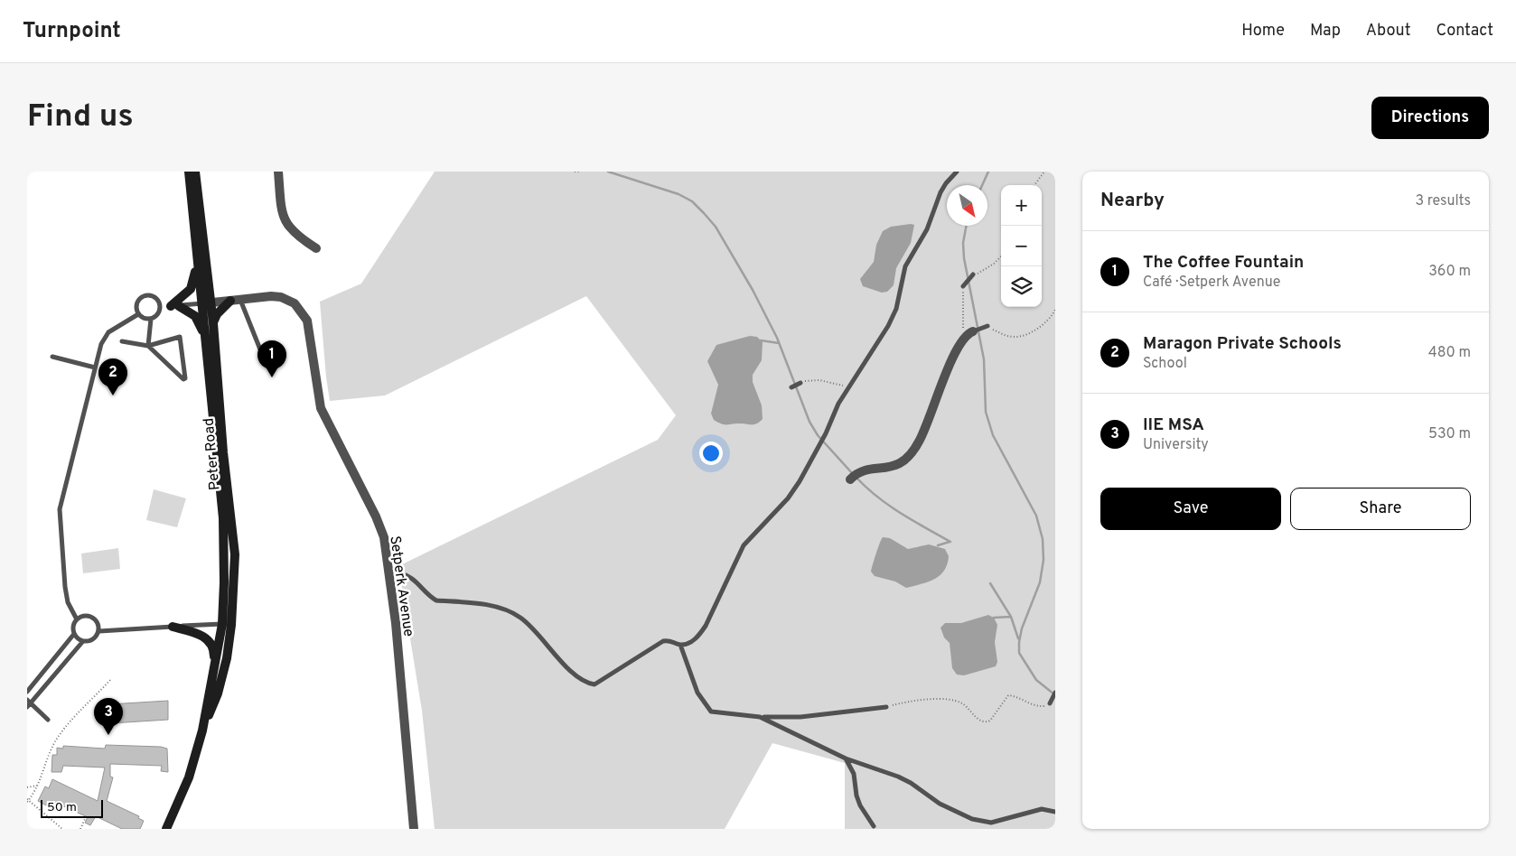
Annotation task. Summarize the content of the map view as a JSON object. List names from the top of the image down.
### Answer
{
  "streets": {
    "main road": ["Peter Road"],
    "street": ["Setperk Avenue"]
  },
  "scale_bar": "50 m",
  "north": "bottom right",
  "page": {
    "header": "Turnpoint",
    "nav": [
      "Home",
      "Map",
      "About",
      "Contact"
    ],
    "buttons": [
      "Directions",
      ["Save", "Share"]
    ],
    "title": "Find us",
    "heading": ["Nearby", "3 results"],
    "map_buttons": ["+", "−"],
    "list": [
      {
        "mark": "1",
        "name": "The Coffee Fountain",
        "note": "Café · Setperk Avenue",
        "value": "360 m"
      },
      {
        "mark": "2",
        "name": "Maragon Private Schools",
        "note": "School",
        "value": "480 m"
      },
      {
        "mark": "3",
        "name": "IIE MSA",
        "note": "University",
        "value": "530 m"
      }
    ],
    "pins": ["1", "2", "3"],
    "scale": "50 m"
  }
}
